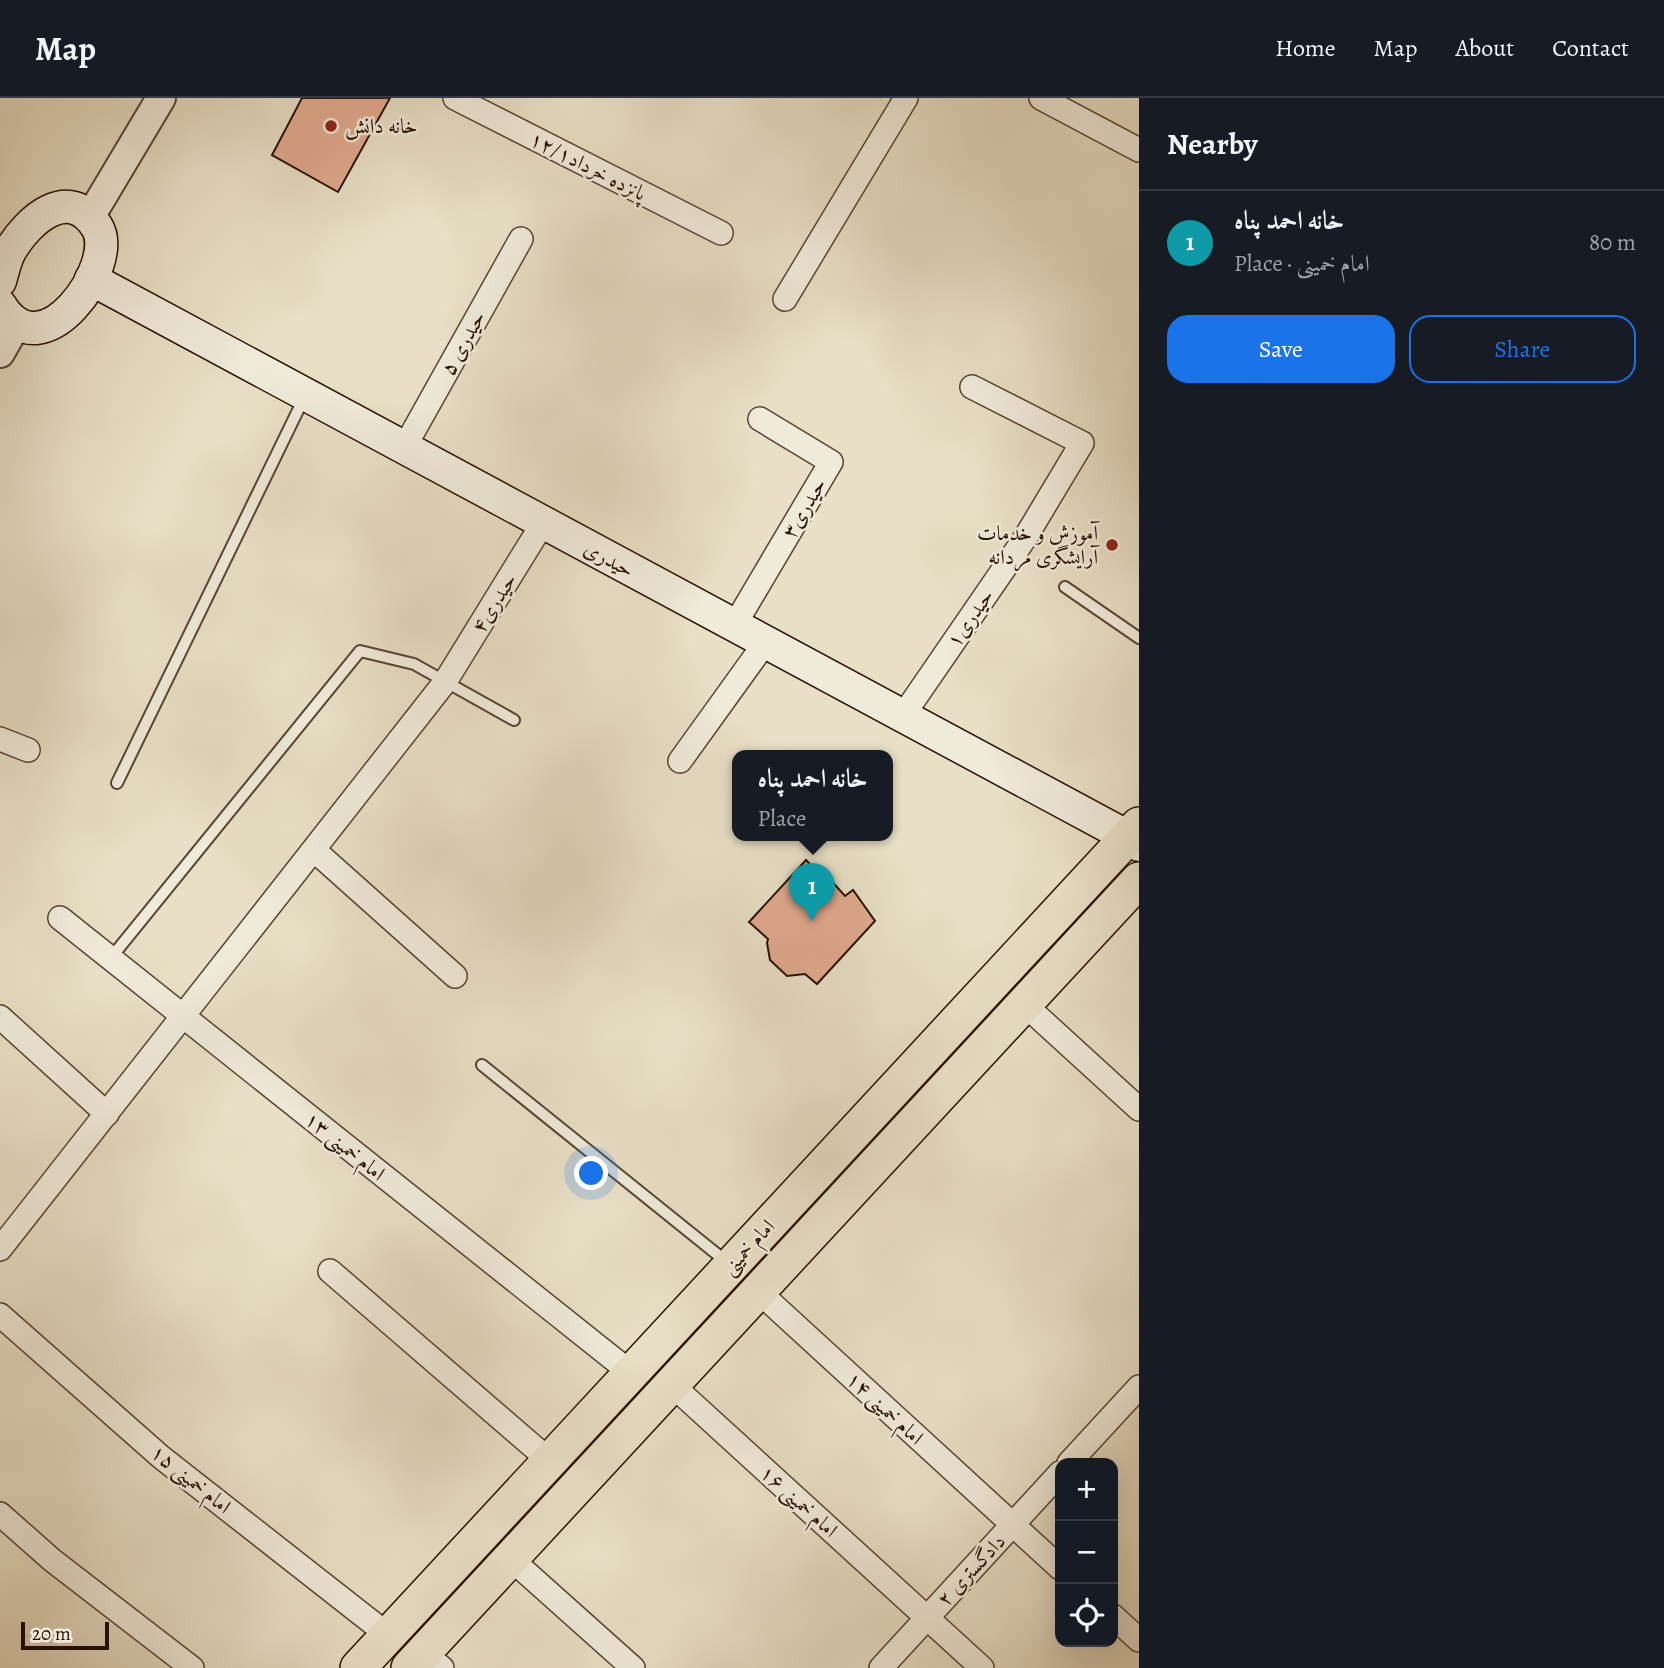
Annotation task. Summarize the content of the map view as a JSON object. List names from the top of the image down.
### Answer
{
  "streets": {
    "main road": ["حیدری", "امام خمینی"],
    "street": [
      "پانزده خرداد۱۲/۱",
      "حیدری ۵",
      "حیدری۳",
      "حیدری۴",
      "حیدری۱",
      "امام خمینی ۱۳",
      "امام خمینی ۱۴",
      "امام خمینی ۱۵",
      "امام خمینی ۱۶",
      "دادگستری ۲"
    ]
  },
  "crossings": [
    ["حیدری ۵", "حیدری"],
    ["حیدری۳", "حیدری"],
    ["حیدری", "حیدری۴"],
    ["حیدری", "حیدری۱"],
    ["حیدری", "امام خمینی"],
    ["حیدری۴", "امام خمینی ۱۳"],
    ["امام خمینی ۱۳", "امام خمینی"],
    ["امام خمینی", "امام خمینی ۱۴"],
    ["امام خمینی", "امام خمینی ۱۵"],
    ["امام خمینی", "امام خمینی ۱۶"],
    ["امام خمینی ۱۴", "دادگستری ۲"],
    ["امام خمینی ۱۶", "دادگستری ۲"]
  ],
  "places": ["خانه دانش", "آموزش و خدمات آرایشگری مردانه"],
  "scale_bar": "20 m",
  "page": {
    "header": "Map",
    "nav": [
      "Home",
      "Map",
      "About",
      "Contact"
    ],
    "heading": "Nearby",
    "list": [
      {
        "mark": "1",
        "name": "خانه احمد پناه",
        "note": "Place · امام خمینی",
        "value": "80 m"
      }
    ],
    "buttons": ["Save", "Share"],
    "popup": ["خانه احمد پناه", "Place"],
    "pins": "1",
    "map_buttons": ["+", "−"],
    "scale": "20 m"
  }
}
